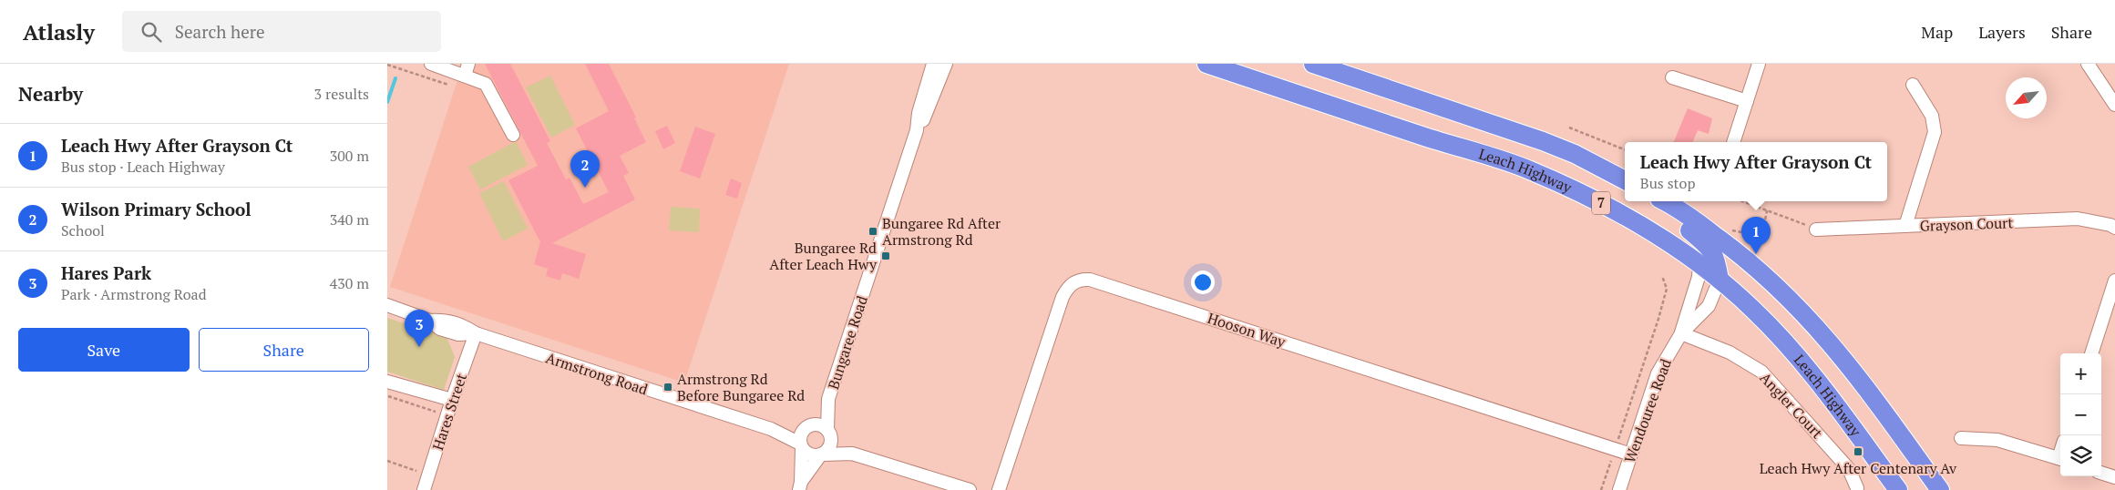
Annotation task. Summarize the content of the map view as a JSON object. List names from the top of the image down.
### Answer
{
  "streets": {
    "highway": ["Leach Highway", "7"],
    "street": [
      "Grayson Court",
      "Hooson Way",
      "Bungaree Road",
      "Armstrong Road",
      "Angler Court",
      "Wendouree Road",
      "Hares Street"
    ]
  },
  "crossings": [
    ["Leach Highway", "Wendouree Road"],
    ["Hooson Way", "Wendouree Road"],
    ["Bungaree Road", "Armstrong Road"],
    ["Armstrong Road", "Hares Street"],
    ["Angler Court", "Wendouree Road"]
  ],
  "places": {
    "transit": [
      "Bungaree Rd After Armstrong Rd",
      "Bungaree Rd After Leach Hwy",
      "Armstrong Rd Before Bungaree Rd",
      "Leach Hwy After Centenary Av"
    ]
  },
  "north": "bottom left",
  "page": {
    "header": "Atlasly",
    "search": "Search here",
    "nav": ["Map", "Layers", "Share"],
    "heading": ["Nearby", "3 results"],
    "list": [
      {
        "mark": "1",
        "name": "Leach Hwy After Grayson Ct",
        "note": "Bus stop · Leach Highway",
        "value": "300 m"
      },
      {
        "mark": "2",
        "name": "Wilson Primary School",
        "note": "School",
        "value": "340 m"
      },
      {
        "mark": "3",
        "name": "Hares Park",
        "note": "Park · Armstrong Road",
        "value": "430 m"
      }
    ],
    "popup": ["Leach Hwy After Grayson Ct", "Bus stop"],
    "pins": ["2", "1", "3"],
    "buttons": ["Save", "Share"],
    "map_buttons": ["+", "−"]
  }
}
